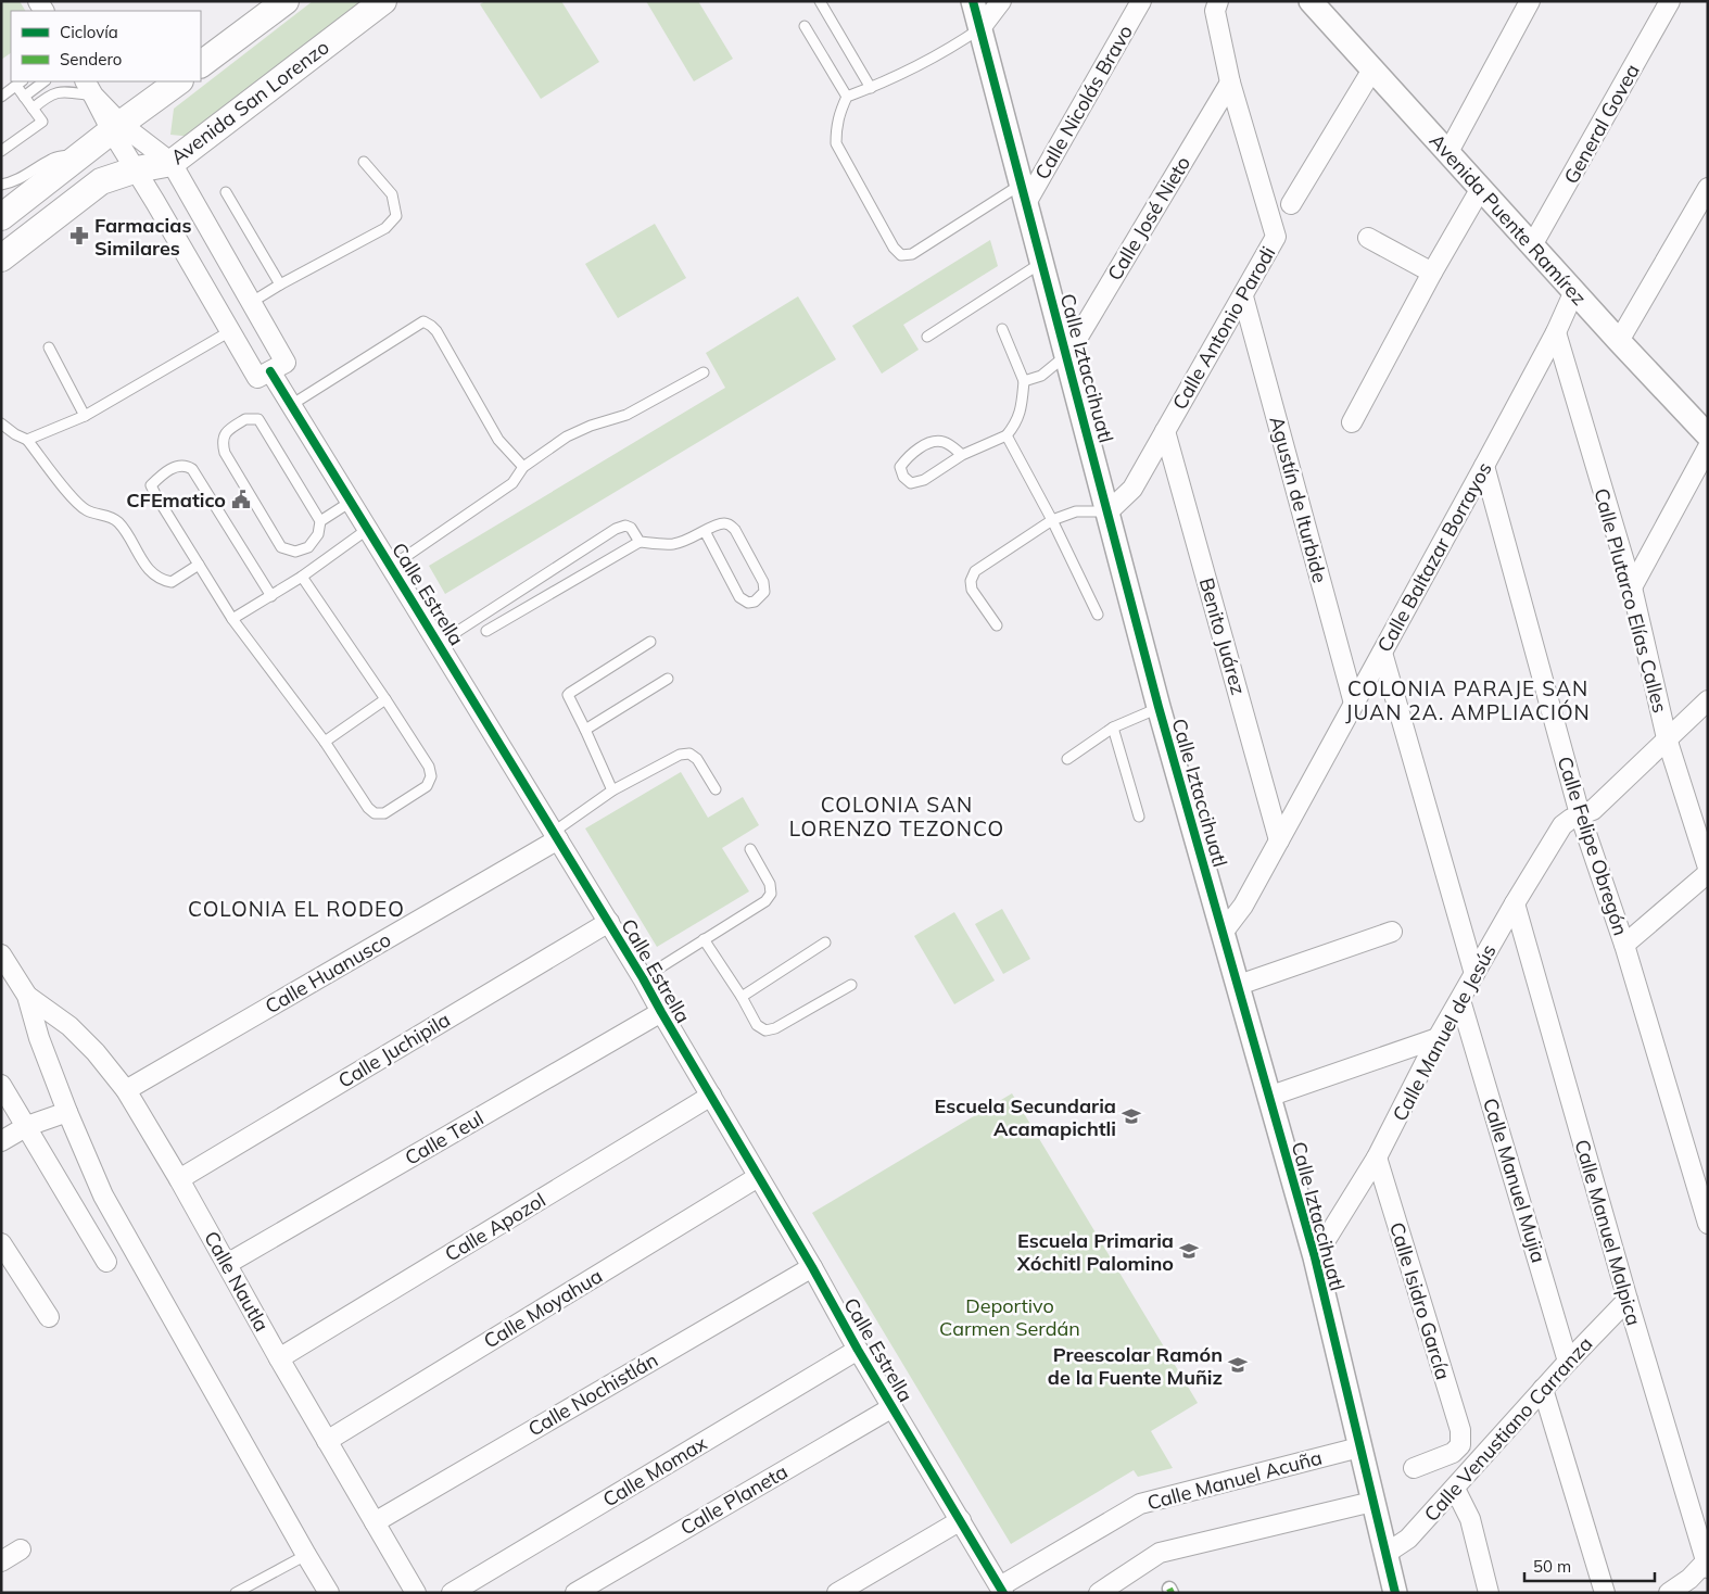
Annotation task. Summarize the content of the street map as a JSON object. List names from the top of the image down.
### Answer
{
  "streets": {
    "main road": ["Avenida San Lorenzo"],
    "street": [
      "Calle Nicolás Bravo",
      "General Govea",
      "Calle José Nieto",
      "Avenida Puente Ramírez",
      "Calle Antonio Parodi",
      "Calle Iztaccihuatl",
      "Agustín de Iturbide",
      "Calle Baltazar Borrayos",
      "Calle Estrella",
      "Calle Plutarco Elías Calles",
      "Benito Juárez",
      "Calle Felipe Obregón",
      "Calle Huanusco",
      "Calle Manuel de Jesús",
      "Calle Juchipila",
      "Calle Teul",
      "Calle Manuel Mujia",
      "Calle Apozol",
      "Calle Manuel Malpica",
      "Calle Nautla",
      "Calle Isidro García",
      "Calle Moyahua",
      "Calle Nochistlán",
      "Calle Venustiano Carranza",
      "Calle Momax",
      "Calle Manuel Acuña",
      "Calle Planeta"
    ]
  },
  "crossings": [
    ["Avenida San Lorenzo", "Calle Estrella"],
    ["Calle Nicolás Bravo", "Calle Iztaccihuatl"],
    ["General Govea", "Avenida Puente Ramírez"],
    ["Calle José Nieto", "Calle Antonio Parodi"],
    ["Calle José Nieto", "Calle Iztaccihuatl"],
    ["Avenida Puente Ramírez", "Calle Baltazar Borrayos"],
    ["Calle Antonio Parodi", "Calle Iztaccihuatl"],
    ["Calle Antonio Parodi", "Agustín de Iturbide"],
    ["Calle Antonio Parodi", "Benito Juárez"],
    ["Calle Iztaccihuatl", "Calle Baltazar Borrayos"],
    ["Calle Iztaccihuatl", "Calle Manuel de Jesús"],
    ["Calle Iztaccihuatl", "Calle Venustiano Carranza"],
    ["Calle Iztaccihuatl", "Calle Manuel Acuña"],
    ["Agustín de Iturbide", "Calle Baltazar Borrayos"],
    ["Calle Baltazar Borrayos", "Calle Plutarco Elías Calles"],
    ["Calle Baltazar Borrayos", "Benito Juárez"],
    ["Calle Baltazar Borrayos", "Calle Felipe Obregón"],
    ["Calle Estrella", "Calle Huanusco"],
    ["Calle Estrella", "Calle Juchipila"],
    ["Calle Estrella", "Calle Teul"],
    ["Calle Estrella", "Calle Apozol"],
    ["Calle Estrella", "Calle Moyahua"],
    ["Calle Estrella", "Calle Nochistlán"],
    ["Calle Estrella", "Calle Momax"],
    ["Calle Estrella", "Calle Manuel Acuña"],
    ["Calle Estrella", "Calle Planeta"],
    ["Calle Plutarco Elías Calles", "Calle Manuel de Jesús"],
    ["Calle Felipe Obregón", "Calle Manuel de Jesús"],
    ["Calle Huanusco", "Calle Nautla"],
    ["Calle Manuel de Jesús", "Calle Manuel Mujia"],
    ["Calle Manuel de Jesús", "Calle Manuel Malpica"],
    ["Calle Manuel de Jesús", "Calle Isidro García"],
    ["Calle Juchipila", "Calle Nautla"],
    ["Calle Teul", "Calle Nautla"],
    ["Calle Manuel Mujia", "Calle Venustiano Carranza"],
    ["Calle Apozol", "Calle Nautla"],
    ["Calle Manuel Malpica", "Calle Venustiano Carranza"],
    ["Calle Nautla", "Calle Moyahua"],
    ["Calle Nautla", "Calle Nochistlán"]
  ],
  "districts": ["COLONIA PARAJE SAN JUAN 2A. AMPLIACIÓN", "COLONIA SAN LORENZO TEZONCO", "COLONIA EL RODEO"],
  "parks": ["Deportivo Carmen Serdán"],
  "places": {
    "pharmacy": ["Farmacias Similares"],
    "public building": ["CFEmatico"],
    "school or university": ["Escuela Secundaria Acamapichtli", "Escuela Primaria Xóchitl Palomino", "Preescolar Ramón de la Fuente Muñiz"]
  },
  "legend": ["Ciclovía", "Sendero"],
  "scale_bar": "50 m"
}
